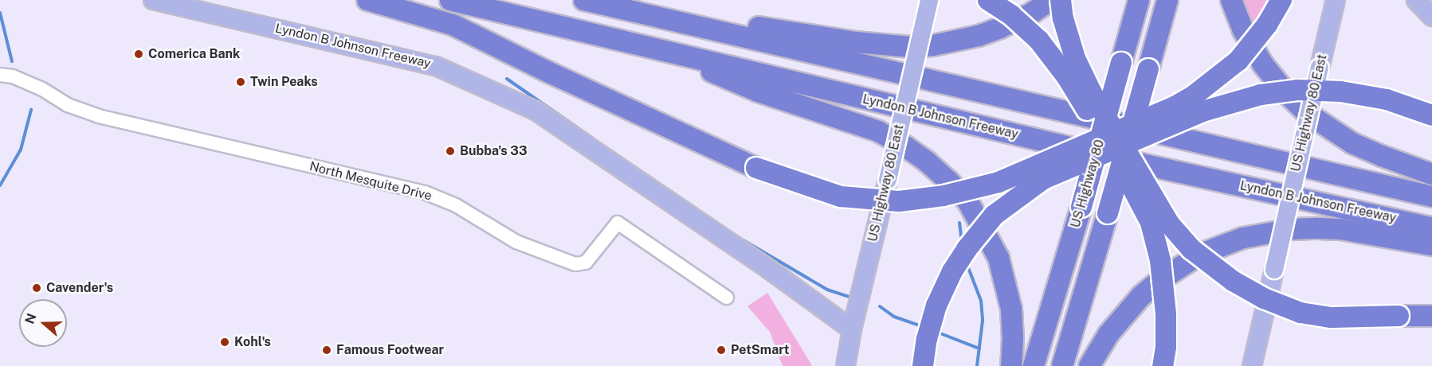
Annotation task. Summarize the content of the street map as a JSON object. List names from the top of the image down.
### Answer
{
  "streets": {
    "highway": ["Lyndon B Johnson Freeway", "US Highway 80"],
    "main road": ["US Highway 80 East"],
    "street": ["North Mesquite Drive"]
  },
  "crossings": [
    ["Lyndon B Johnson Freeway", "US Highway 80 East"]
  ],
  "places": [
    "Comerica Bank",
    "Twin Peaks",
    "Bubba's 33",
    "Cavender's",
    "Kohl's",
    "Famous Footwear",
    "PetSmart"
  ],
  "north": "left"
}
